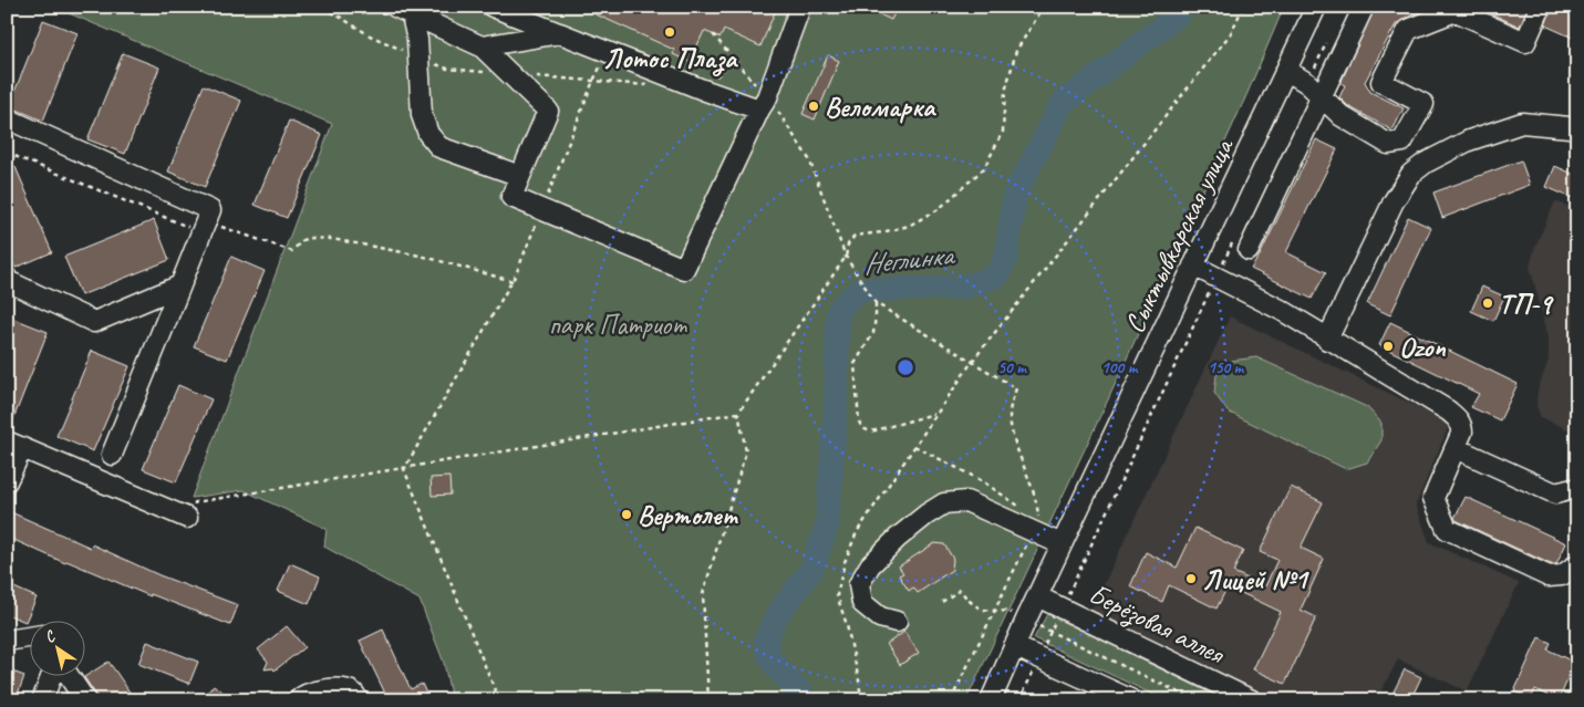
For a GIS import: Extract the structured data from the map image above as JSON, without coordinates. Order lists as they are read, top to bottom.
{
  "streets": {
    "street": ["Сыктывкарская улица", "Берёзовая аллея"]
  },
  "crossings": [
    ["Сыктывкарская улица", "Берёзовая аллея"]
  ],
  "water": ["Неглинка"],
  "parks": ["парк Патриот"],
  "places": [
    "Лотос Плаза",
    "Веломарка",
    "ТП-9",
    "Ozon",
    "Вертолет",
    "Лицей №1"
  ],
  "north": "top left",
  "rings": ["50 m", "100 m", "150 m"]
}
